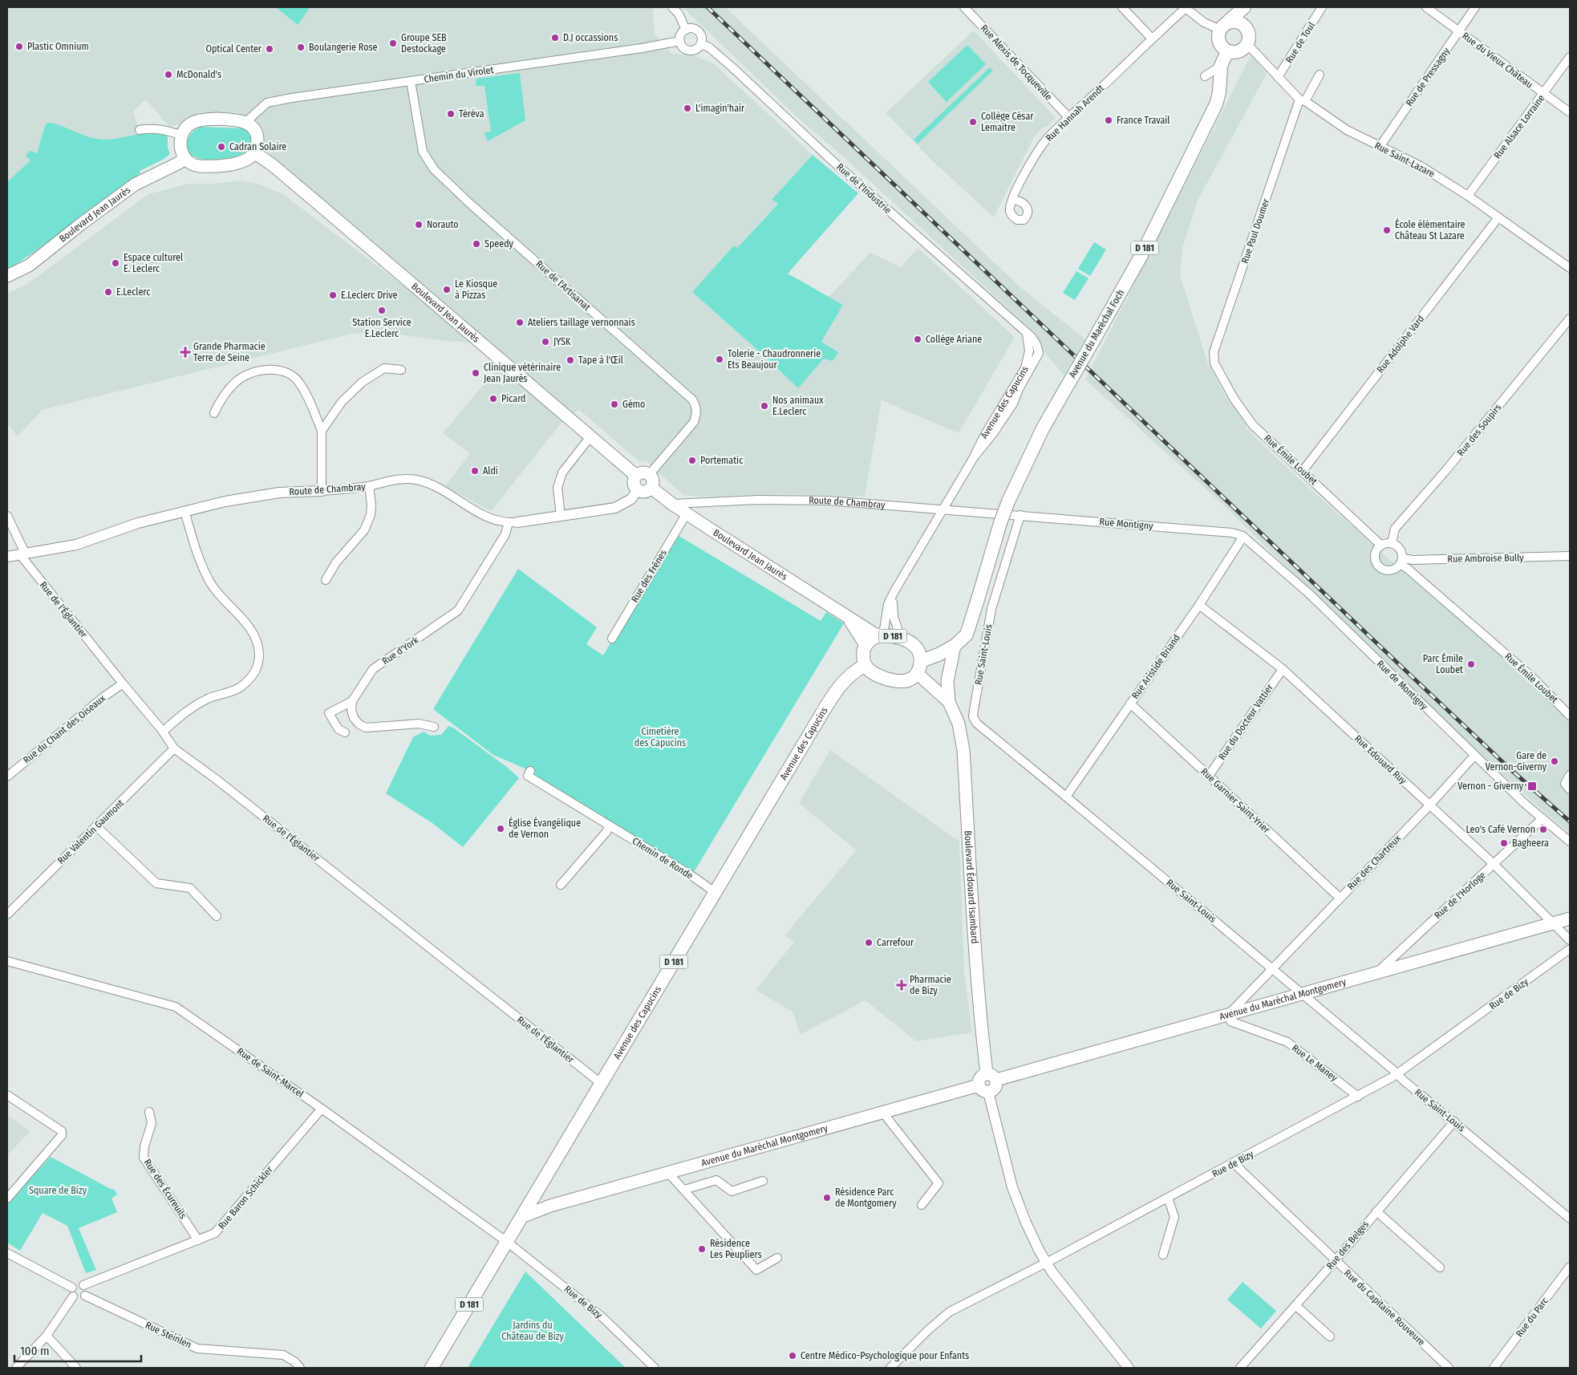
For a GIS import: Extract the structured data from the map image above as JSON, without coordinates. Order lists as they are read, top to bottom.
{
  "streets": {
    "main road": [
      "Boulevard Jean Jaurès",
      "D 181",
      "Avenue du Maréchal Foch",
      "Avenue des Capucins",
      "Boulevard Édouard Isambard",
      "Avenue du Maréchal Montgomery"
    ],
    "street": [
      "Rue de Toul",
      "Rue du Vieux Château",
      "Rue Alexis de Tocqueville",
      "Chemin du Virolet",
      "Rue de Pressagny",
      "Rue Hannah Arendt",
      "Rue Alsace Lorraine",
      "Rue Saint-Lazare",
      "Rue de l'Industrie",
      "Rue Paul Doumer",
      "Rue de l'Artisanat",
      "Rue Adolphe Vard",
      "Rue des Soupirs",
      "Rue Émile Loubet",
      "Route de Chambray",
      "Rue Montigny",
      "Rue Ambroise Bully",
      "Rue des Frênes",
      "Rue de l'Églantier",
      "Rue d'York",
      "Rue Saint-Louis",
      "Rue Aristide Briand",
      "Rue de Montigny",
      "Rue du Docteur Vattier",
      "Rue du Chant des Oiseaux",
      "Rue Edouard Ruy",
      "Rue Garnier Saint-Yrier",
      "Rue Valentin Gaumont",
      "Chemin de Ronde",
      "Rue des Chartreux",
      "Rue de l'Horloge",
      "Rue de Bizy",
      "Rue Le Maney",
      "Rue de Saint-Marcel",
      "Rue des Écureuils",
      "Rue Baron Schickler",
      "Rue des Belges",
      "Rue du Capitaine Rouveure",
      "Rue du Parc",
      "Rue Steinlen"
    ]
  },
  "crossings": [
    ["Rue de Toul", "Rue Saint-Lazare"],
    ["Rue du Vieux Château", "Rue de Pressagny"],
    ["Rue du Vieux Château", "Rue Alsace Lorraine"],
    ["Rue Alexis de Tocqueville", "Rue Hannah Arendt"],
    ["Chemin du Virolet", "Rue de l'Industrie"],
    ["Chemin du Virolet", "Boulevard Jean Jaurès"],
    ["Chemin du Virolet", "Rue de l'Artisanat"],
    ["Rue de Pressagny", "Rue Saint-Lazare"],
    ["Rue Alsace Lorraine", "Rue Saint-Lazare"],
    ["Rue Saint-Lazare", "Rue Paul Doumer"],
    ["Rue Saint-Lazare", "Avenue du Maréchal Foch"],
    ["Rue Saint-Lazare", "Rue Adolphe Vard"],
    ["Rue de l'Industrie", "Avenue des Capucins"],
    ["Boulevard Jean Jaurès", "D 181"],
    ["Boulevard Jean Jaurès", "Rue de l'Artisanat"],
    ["Boulevard Jean Jaurès", "Avenue du Maréchal Foch"],
    ["Boulevard Jean Jaurès", "Avenue des Capucins"],
    ["Boulevard Jean Jaurès", "Route de Chambray"],
    ["Boulevard Jean Jaurès", "Rue des Frênes"],
    ["Boulevard Jean Jaurès", "Boulevard Édouard Isambard"],
    ["Rue Paul Doumer", "Rue Émile Loubet"],
    ["D 181", "Avenue du Maréchal Foch"],
    ["D 181", "Avenue des Capucins"],
    ["D 181", "Boulevard Édouard Isambard"],
    ["Rue de l'Artisanat", "Route de Chambray"],
    ["Avenue du Maréchal Foch", "Avenue des Capucins"],
    ["Avenue du Maréchal Foch", "Boulevard Édouard Isambard"],
    ["Rue Adolphe Vard", "Rue Émile Loubet"],
    ["Avenue des Capucins", "Route de Chambray"],
    ["Avenue des Capucins", "Rue de l'Églantier"],
    ["Avenue des Capucins", "Chemin de Ronde"],
    ["Avenue des Capucins", "Boulevard Édouard Isambard"],
    ["Avenue des Capucins", "Rue de Bizy"],
    ["Avenue des Capucins", "Avenue du Maréchal Montgomery"],
    ["Avenue des Capucins", "Rue de Saint-Marcel"],
    ["Rue des Soupirs", "Rue Émile Loubet"],
    ["Rue des Soupirs", "Rue Ambroise Bully"],
    ["Rue Émile Loubet", "Rue Ambroise Bully"],
    ["Route de Chambray", "Rue Montigny"],
    ["Route de Chambray", "Rue de l'Églantier"],
    ["Route de Chambray", "Rue d'York"],
    ["Route de Chambray", "Rue Saint-Louis"],
    ["Rue Montigny", "Rue Saint-Louis"],
    ["Rue Montigny", "Rue de Montigny"],
    ["Rue de l'Églantier", "Rue du Chant des Oiseaux"],
    ["Rue de l'Églantier", "Rue Valentin Gaumont"],
    ["Rue Saint-Louis", "Rue Aristide Briand"],
    ["Rue Saint-Louis", "Rue des Chartreux"],
    ["Rue Saint-Louis", "Rue de Bizy"],
    ["Rue Saint-Louis", "Avenue du Maréchal Montgomery"],
    ["Rue Saint-Louis", "Rue des Belges"],
    ["Rue Aristide Briand", "Rue de Montigny"],
    ["Rue Aristide Briand", "Rue Edouard Ruy"],
    ["Rue Aristide Briand", "Rue Garnier Saint-Yrier"],
    ["Rue de Montigny", "Rue des Chartreux"],
    ["Rue de Montigny", "Rue de l'Horloge"],
    ["Rue du Docteur Vattier", "Rue Edouard Ruy"],
    ["Rue du Docteur Vattier", "Rue Garnier Saint-Yrier"],
    ["Rue Edouard Ruy", "Rue des Chartreux"],
    ["Rue Edouard Ruy", "Rue de l'Horloge"],
    ["Rue Edouard Ruy", "Avenue du Maréchal Montgomery"],
    ["Rue Garnier Saint-Yrier", "Rue des Chartreux"],
    ["Rue des Chartreux", "Avenue du Maréchal Montgomery"],
    ["Rue des Chartreux", "Rue Le Maney"],
    ["Boulevard Édouard Isambard", "Avenue du Maréchal Montgomery"],
    ["Rue de l'Horloge", "Avenue du Maréchal Montgomery"],
    ["Rue de Bizy", "Rue Le Maney"],
    ["Rue de Bizy", "Rue de Saint-Marcel"],
    ["Rue de Bizy", "Rue du Capitaine Rouveure"],
    ["Avenue du Maréchal Montgomery", "Rue Le Maney"],
    ["Rue de Saint-Marcel", "Rue Baron Schickler"],
    ["Rue des Écureuils", "Rue Baron Schickler"],
    ["Rue Baron Schickler", "Rue Steinlen"],
    ["Rue des Belges", "Rue du Capitaine Rouveure"]
  ],
  "parks": ["Cimetière des Capucins", "Square de Bizy", "Jardins du Château de Bizy"],
  "places": {
    "other": [
      "D.J occassions",
      "Groupe SEB Destockage",
      "Plastic Omnium",
      "Boulangerie Rose",
      "Optical Center",
      "McDonald's",
      "L'imagin'hair",
      "Téréva",
      "France Travail",
      "Collège César Lemaitre",
      "Cadran Solaire",
      "Norauto",
      "École élémentaire Château St Lazare",
      "Speedy",
      "Espace culturel E. Leclerc",
      "Le Kiosque à Pizzas",
      "E.Leclerc",
      "E.Leclerc Drive",
      "Station Service E.Leclerc",
      "Ateliers taillage vernonnais",
      "Collège Ariane",
      "JYSK",
      "Tolerie - Chaudronnerie Ets Beaujour",
      "Tape à l'Œil",
      "Clinique vétérinaire Jean Jaurès",
      "Picard",
      "Gémo",
      "Nos animaux E.Leclerc",
      "Portematic",
      "Aldi",
      "Parc Émile Loubet",
      "Gare de Vernon-Giverny",
      "Église Évangélique de Vernon",
      "Leo's Café Vernon",
      "Bagheera",
      "Carrefour",
      "Résidence Parc de Montgomery",
      "Résidence Les Peupliers",
      "Centre Médico-Psychologique pour Enfants"
    ],
    "health": ["Grande Pharmacie Terre de Seine", "Pharmacie de Bizy"],
    "transit": ["Vernon - Giverny"]
  },
  "scale_bar": "100 m"
}
